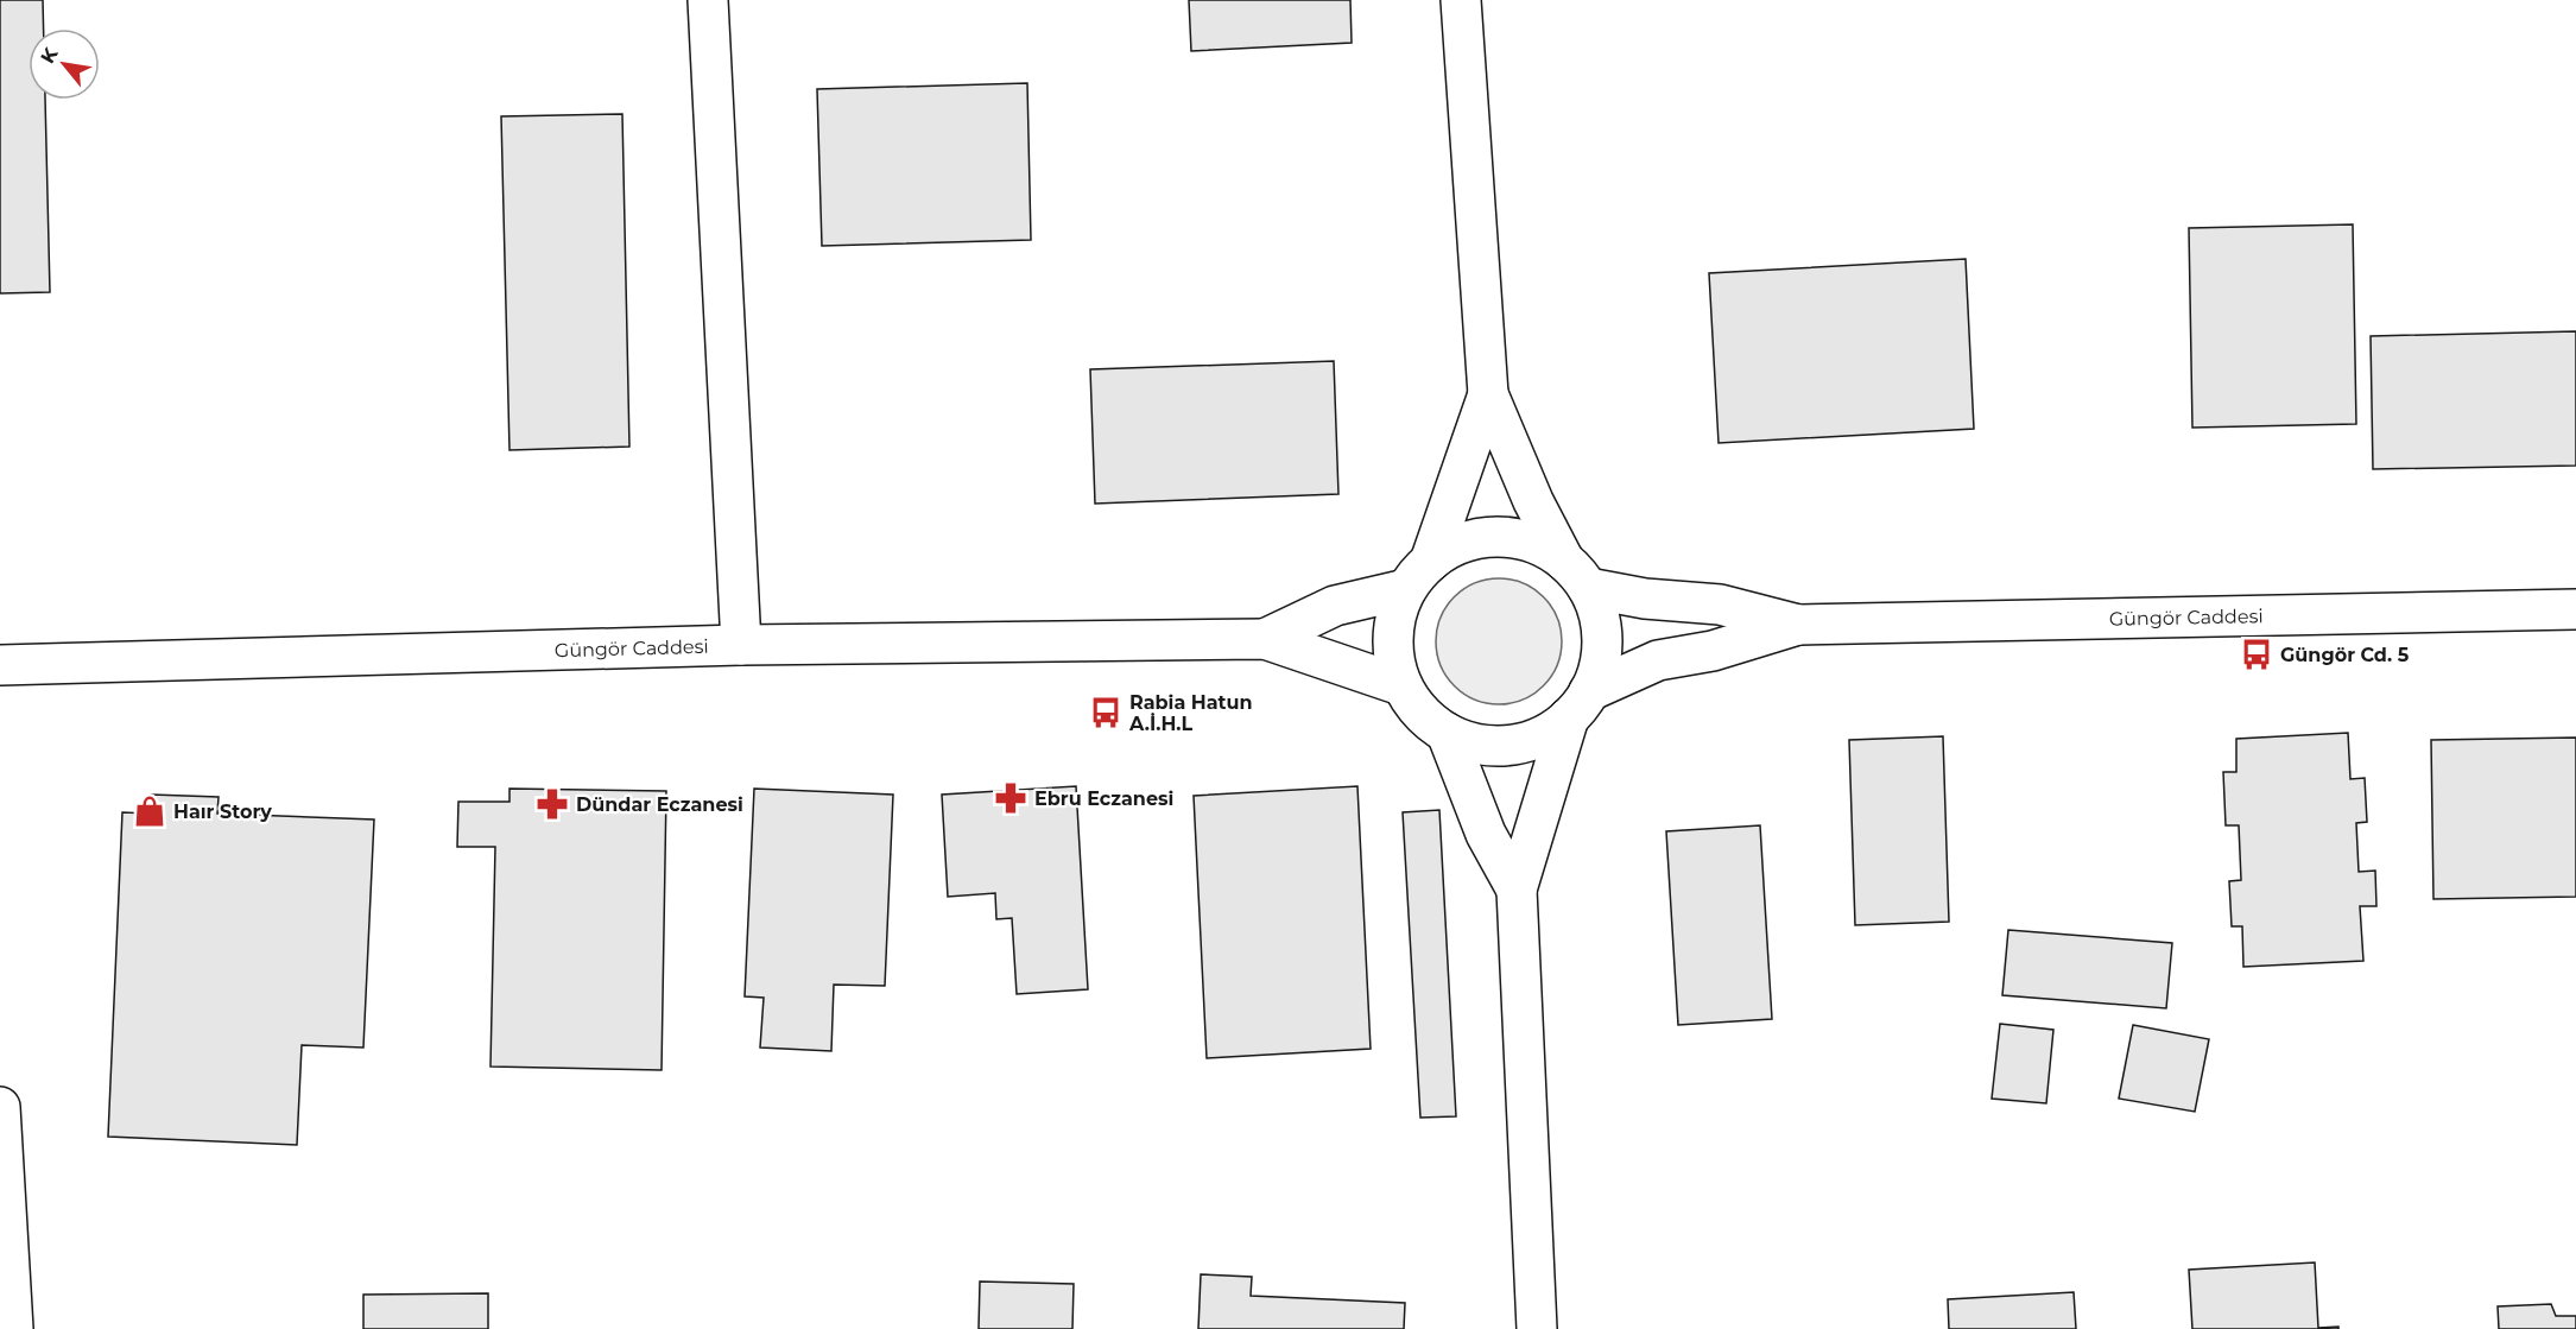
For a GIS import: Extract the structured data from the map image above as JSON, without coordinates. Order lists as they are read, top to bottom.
{
  "streets": {
    "main road": ["Güngör Caddesi"]
  },
  "places": {
    "bus stop": ["Güngör Cd. 5", "Rabia Hatun A.İ.H.L"],
    "pharmacy": ["Ebru Eczanesi", "Dündar Eczanesi"],
    "shop": ["Haır Story"]
  },
  "north": "top left"
}
